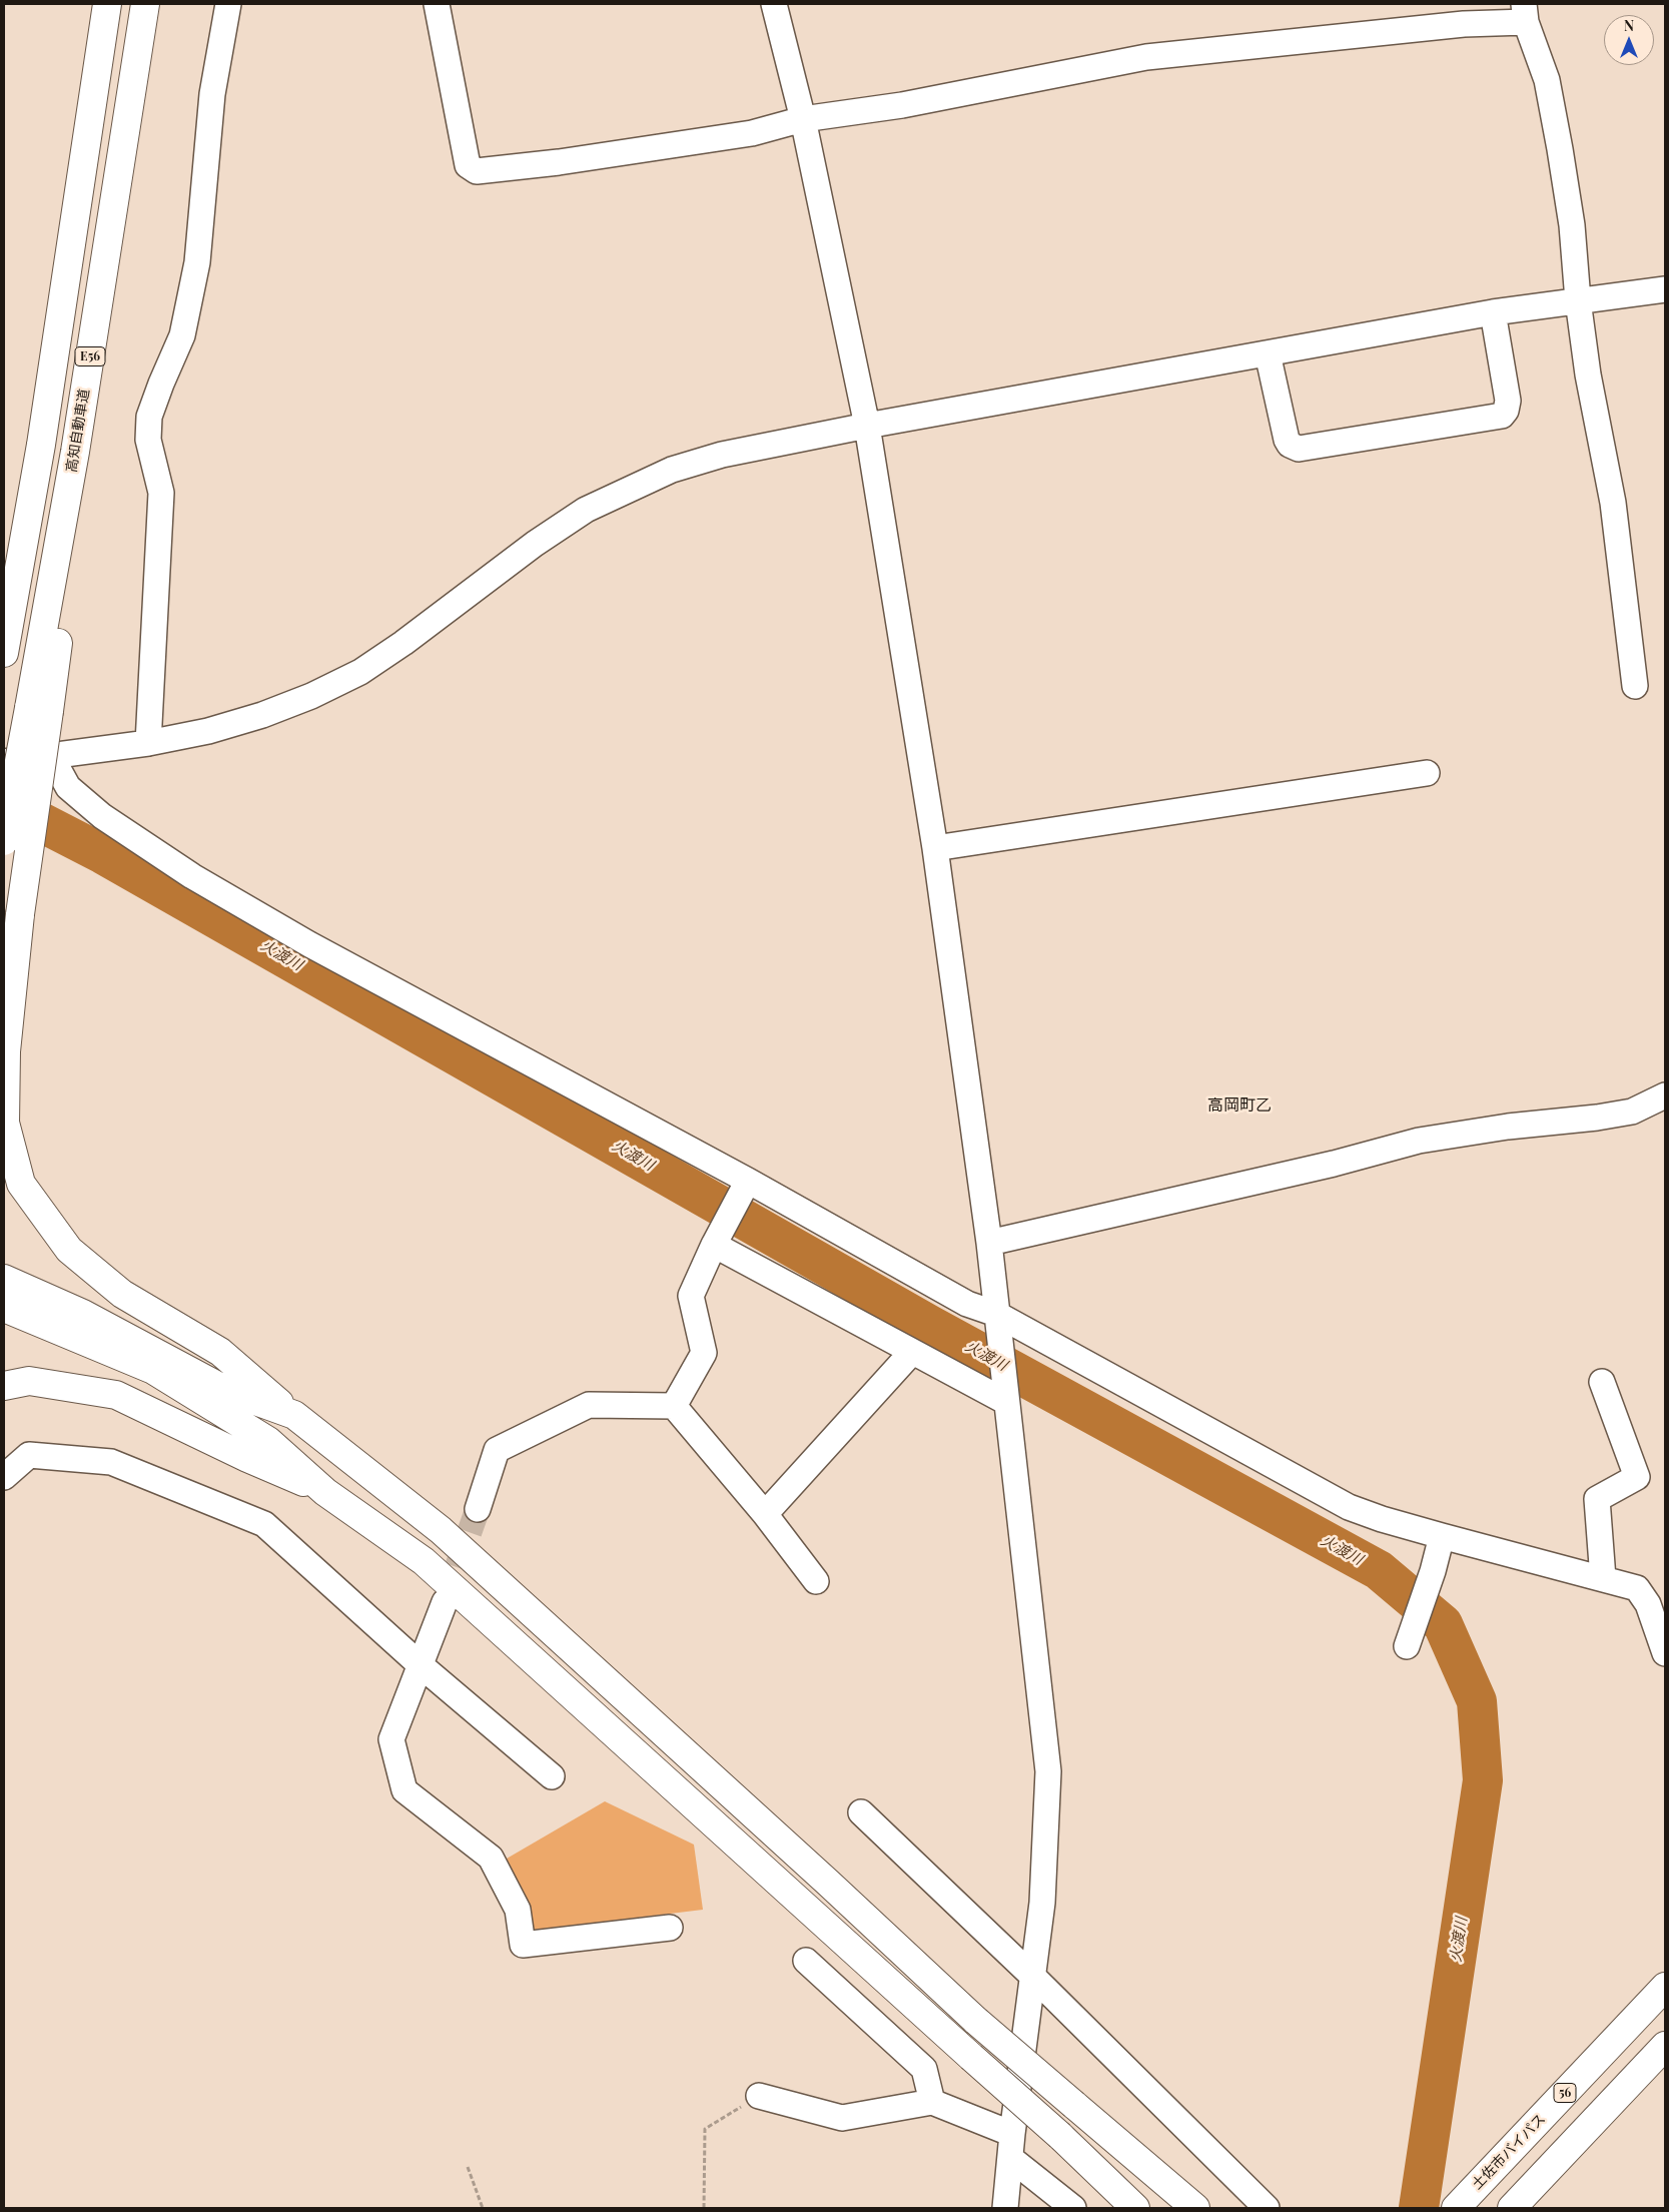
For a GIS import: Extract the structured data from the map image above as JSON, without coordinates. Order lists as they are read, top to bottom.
{
  "streets": {
    "highway": [
      "E56",
      "高知自動車道",
      "56",
      "土佐市バイパス"
    ]
  },
  "districts": ["高岡町乙"],
  "water": ["火渡川"],
  "north": "top"
}
